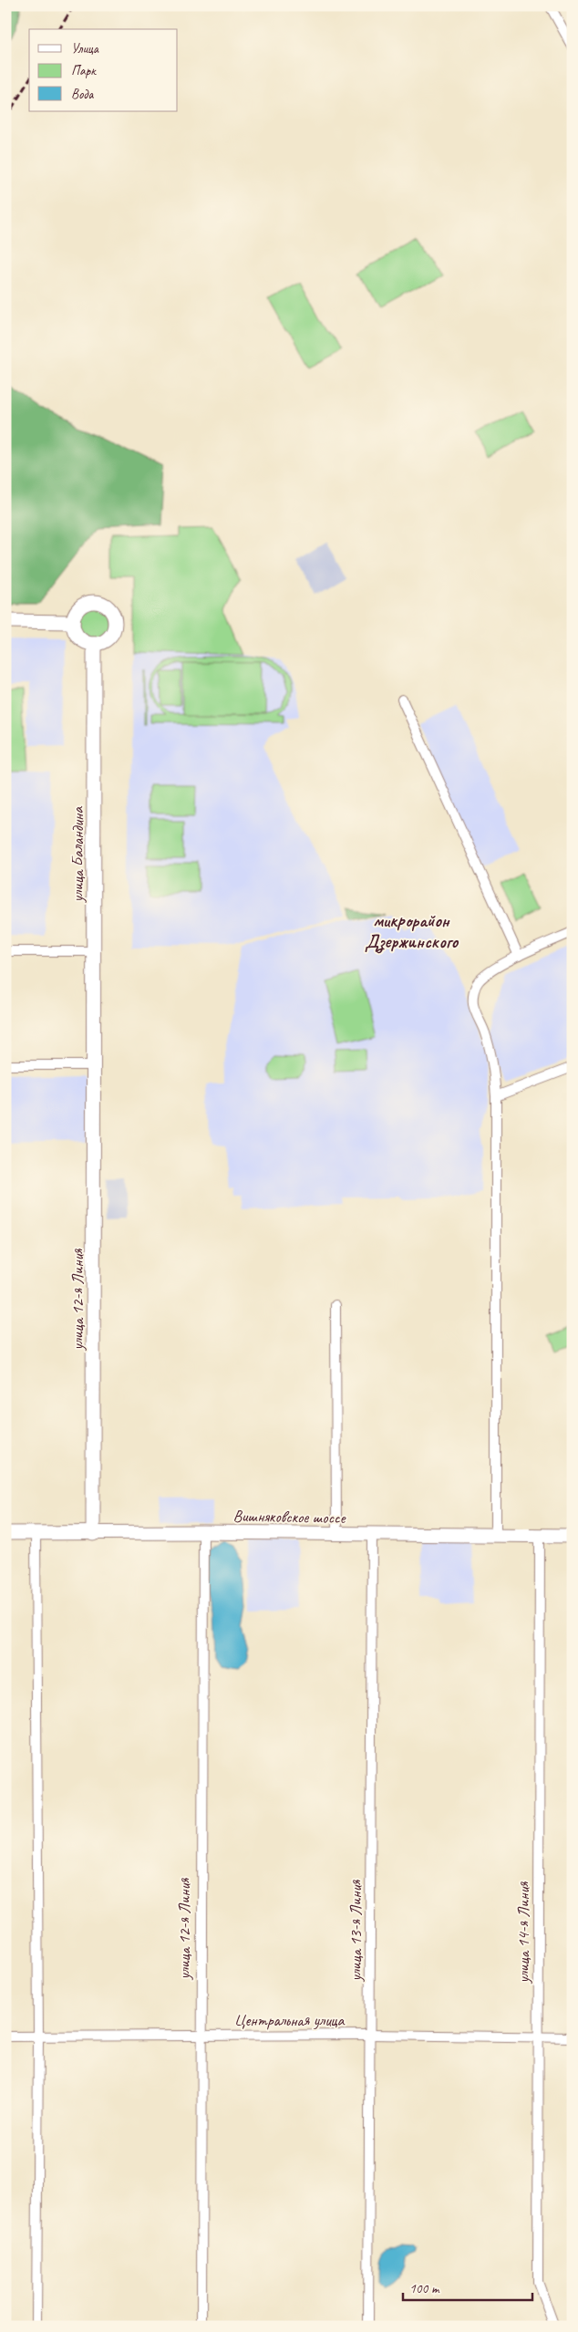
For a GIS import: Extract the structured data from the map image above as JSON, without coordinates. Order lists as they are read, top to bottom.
{
  "streets": {
    "street": [
      "улица Баландина",
      "улица 12-я Линия",
      "Вишняковское шоссе",
      "улица 13-я Линия",
      "улица 14-я Линия",
      "Центральная улица"
    ]
  },
  "crossings": [
    ["улица Баландина", "улица 12-я Линия"],
    ["улица 12-я Линия", "Вишняковское шоссе"],
    ["улица 12-я Линия", "Центральная улица"],
    ["Вишняковское шоссе", "улица 13-я Линия"],
    ["Вишняковское шоссе", "улица 14-я Линия"],
    ["улица 13-я Линия", "Центральная улица"],
    ["улица 14-я Линия", "Центральная улица"]
  ],
  "districts": ["микрорайон Дзержинского"],
  "legend": ["Улица", "Парк", "Вода"],
  "scale_bar": "100 m"
}
